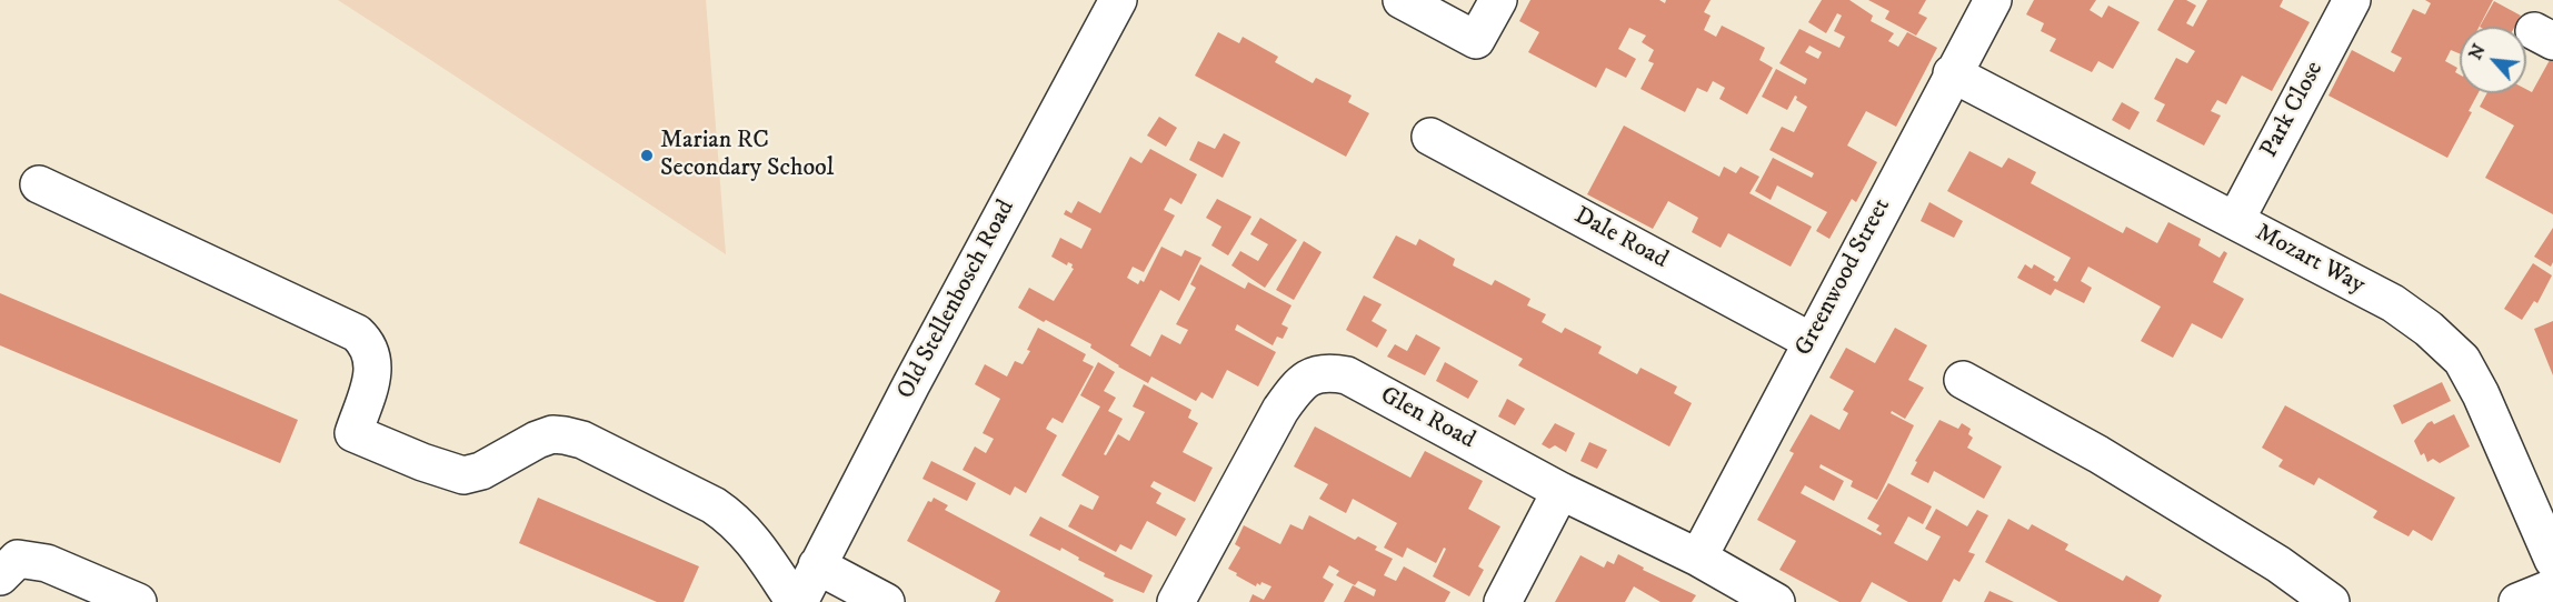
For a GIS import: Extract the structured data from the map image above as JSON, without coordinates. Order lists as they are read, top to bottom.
{
  "streets": {
    "street": [
      "Park Close",
      "Dale Road",
      "Mozart Way",
      "Greenwood Street",
      "Old Stellenbosch Road",
      "Glen Road"
    ]
  },
  "crossings": [
    ["Park Close", "Mozart Way"],
    ["Dale Road", "Greenwood Street"],
    ["Mozart Way", "Greenwood Street"],
    ["Greenwood Street", "Glen Road"]
  ],
  "places": ["Marian RC Secondary School"],
  "north": "top left"
}
